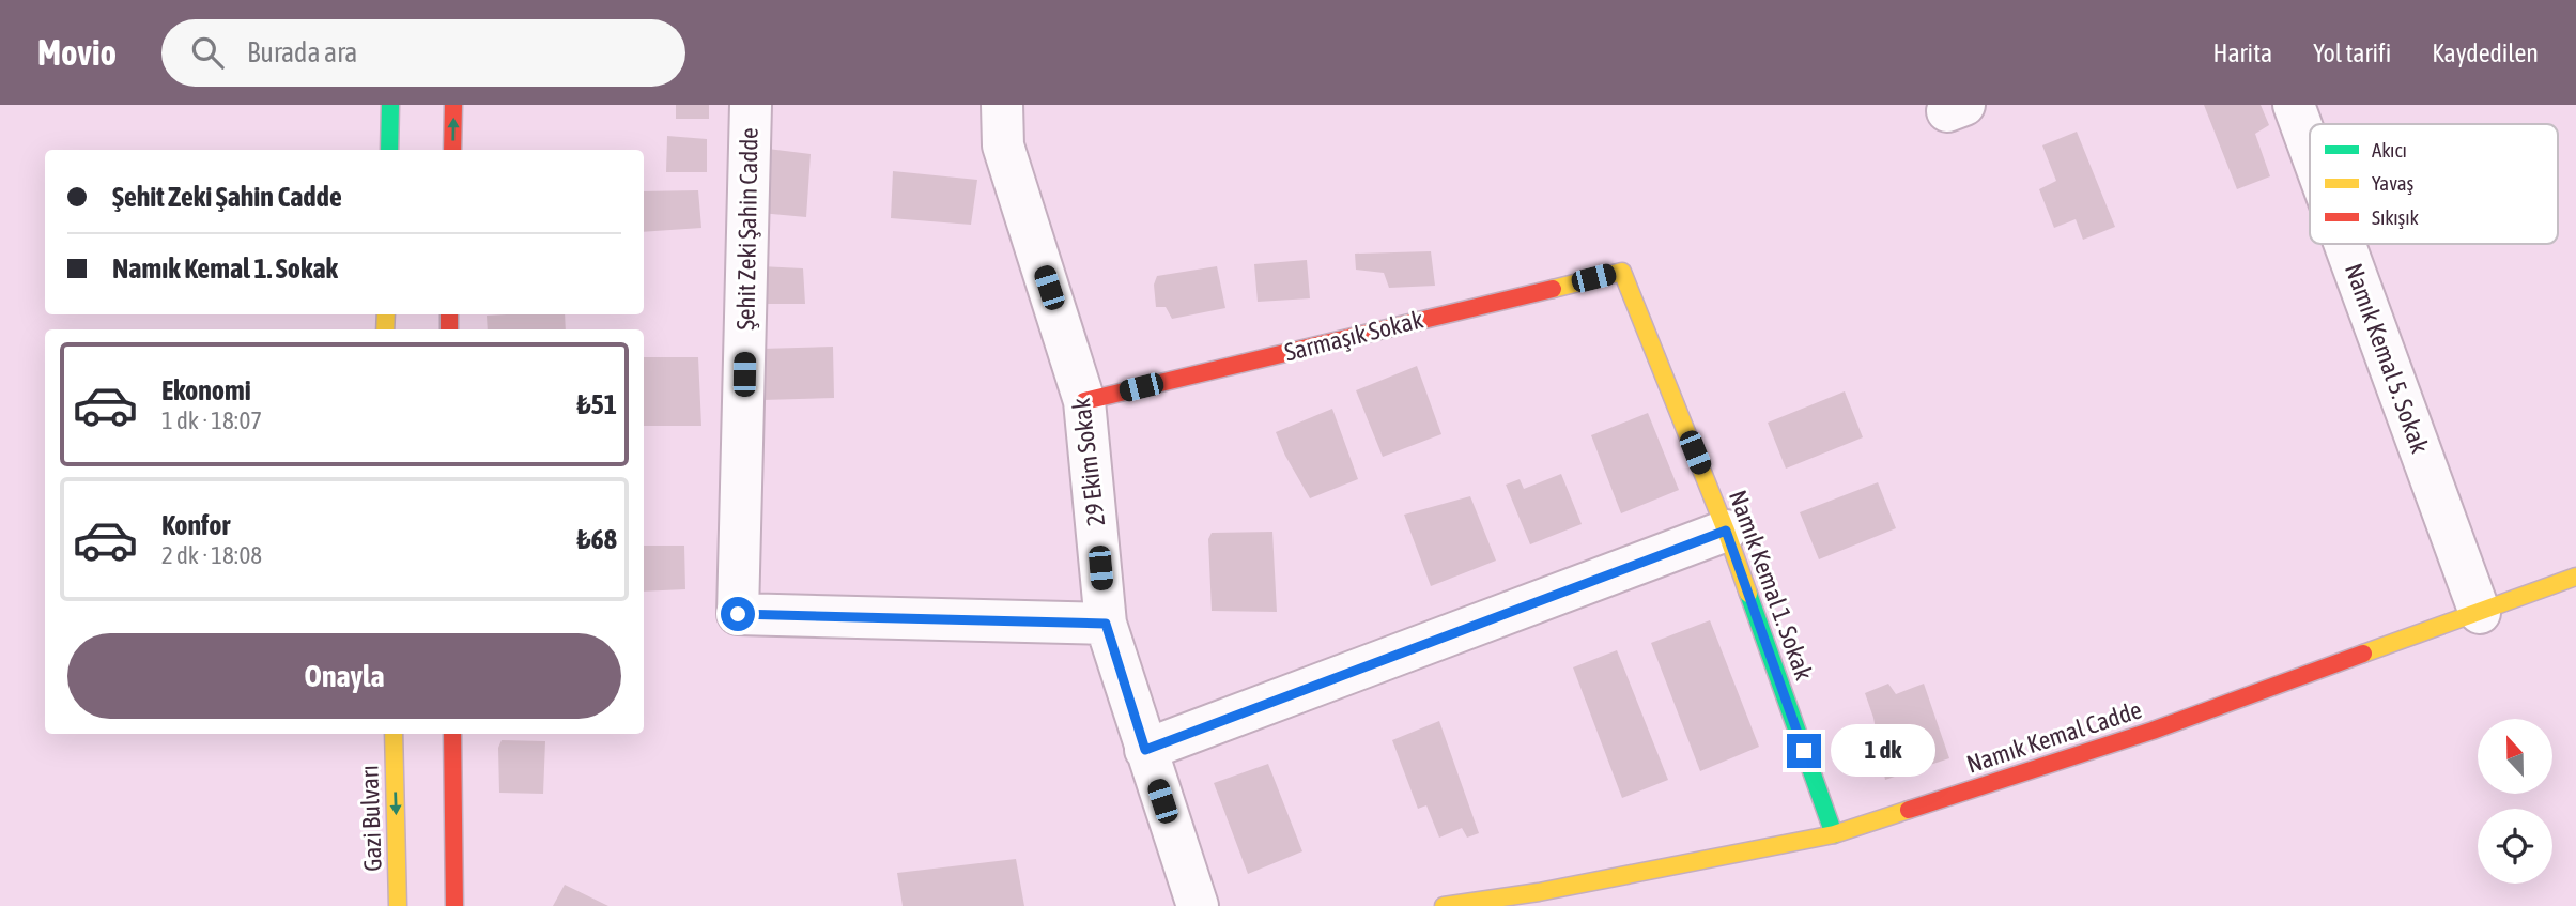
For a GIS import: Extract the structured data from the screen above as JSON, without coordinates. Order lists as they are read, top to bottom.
{
  "streets": {
    "street": [
      "Şehit Zeki Şahin Cadde",
      "Sarmaşık Sokak",
      "Namık Kemal 5. Sokak",
      "29 Ekim Sokak",
      "Namık Kemal 1. Sokak",
      "Namık Kemal Cadde",
      "Gazi Bulvarı"
    ]
  },
  "crossings": [
    ["Şehit Zeki Şahin Cadde", "29 Ekim Sokak"],
    ["Sarmaşık Sokak", "29 Ekim Sokak"],
    ["Sarmaşık Sokak", "Namık Kemal 1. Sokak"],
    ["Namık Kemal 5. Sokak", "Namık Kemal Cadde"],
    ["Namık Kemal 1. Sokak", "Namık Kemal Cadde"]
  ],
  "legend": ["Akıcı", "Yavaş", "Sıkışık"],
  "north": "top",
  "page": {
    "header": "Movio",
    "search": "Burada ara",
    "nav": ["Harita", "Yol tarifi", "Kaydedilen"],
    "banner": ["Şehit Zeki Şahin Cadde", "Namık Kemal 1. Sokak"],
    "list": [
      {
        "name": "Ekonomi",
        "note": "1 dk · 18:07",
        "value": "₺51"
      },
      {
        "name": "Konfor",
        "note": "2 dk · 18:08",
        "value": "₺68"
      }
    ],
    "buttons": "Onayla",
    "bubble": "1 dk"
  }
}
